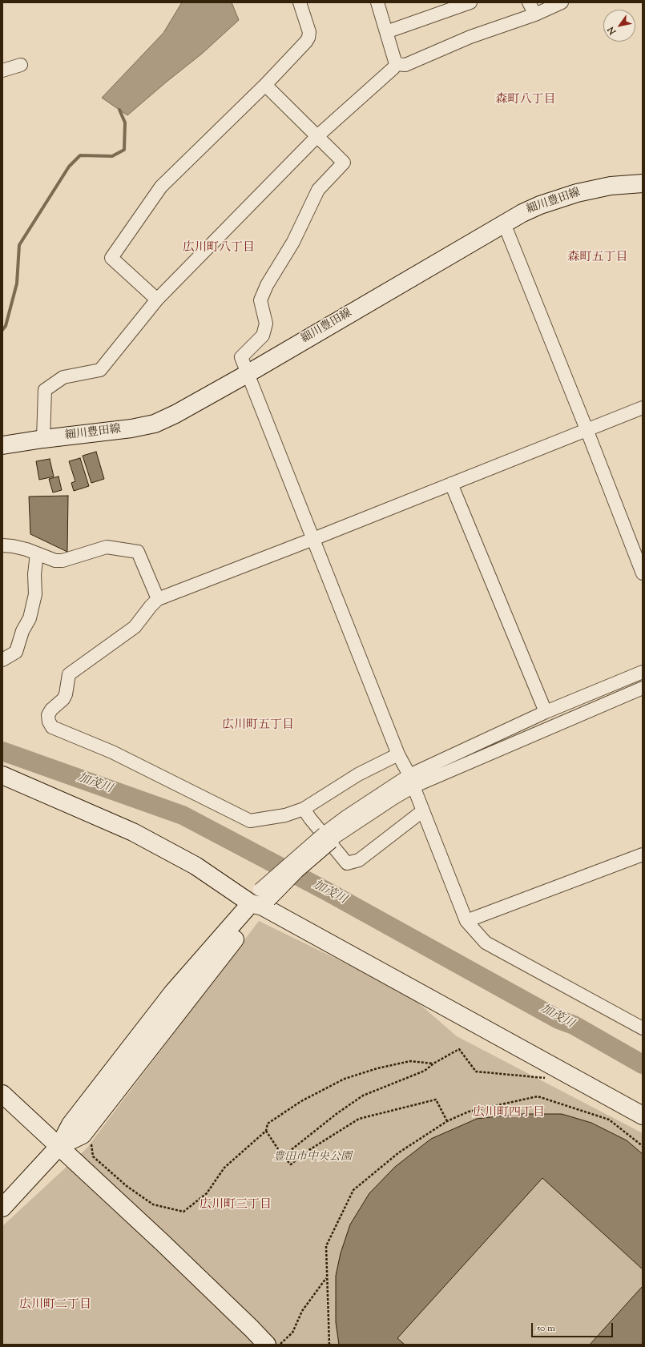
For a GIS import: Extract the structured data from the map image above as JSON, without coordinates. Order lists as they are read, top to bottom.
{
  "streets": {
    "street": ["細川豊田線"]
  },
  "districts": [
    "森町八丁目",
    "広川町八丁目",
    "森町五丁目",
    "広川町五丁目",
    "広川町四丁目",
    "広川町三丁目",
    "広川町二丁目"
  ],
  "water": ["加茂川"],
  "parks": ["豊田市中央公園"],
  "scale_bar": "50 m",
  "north": "bottom left"
}
